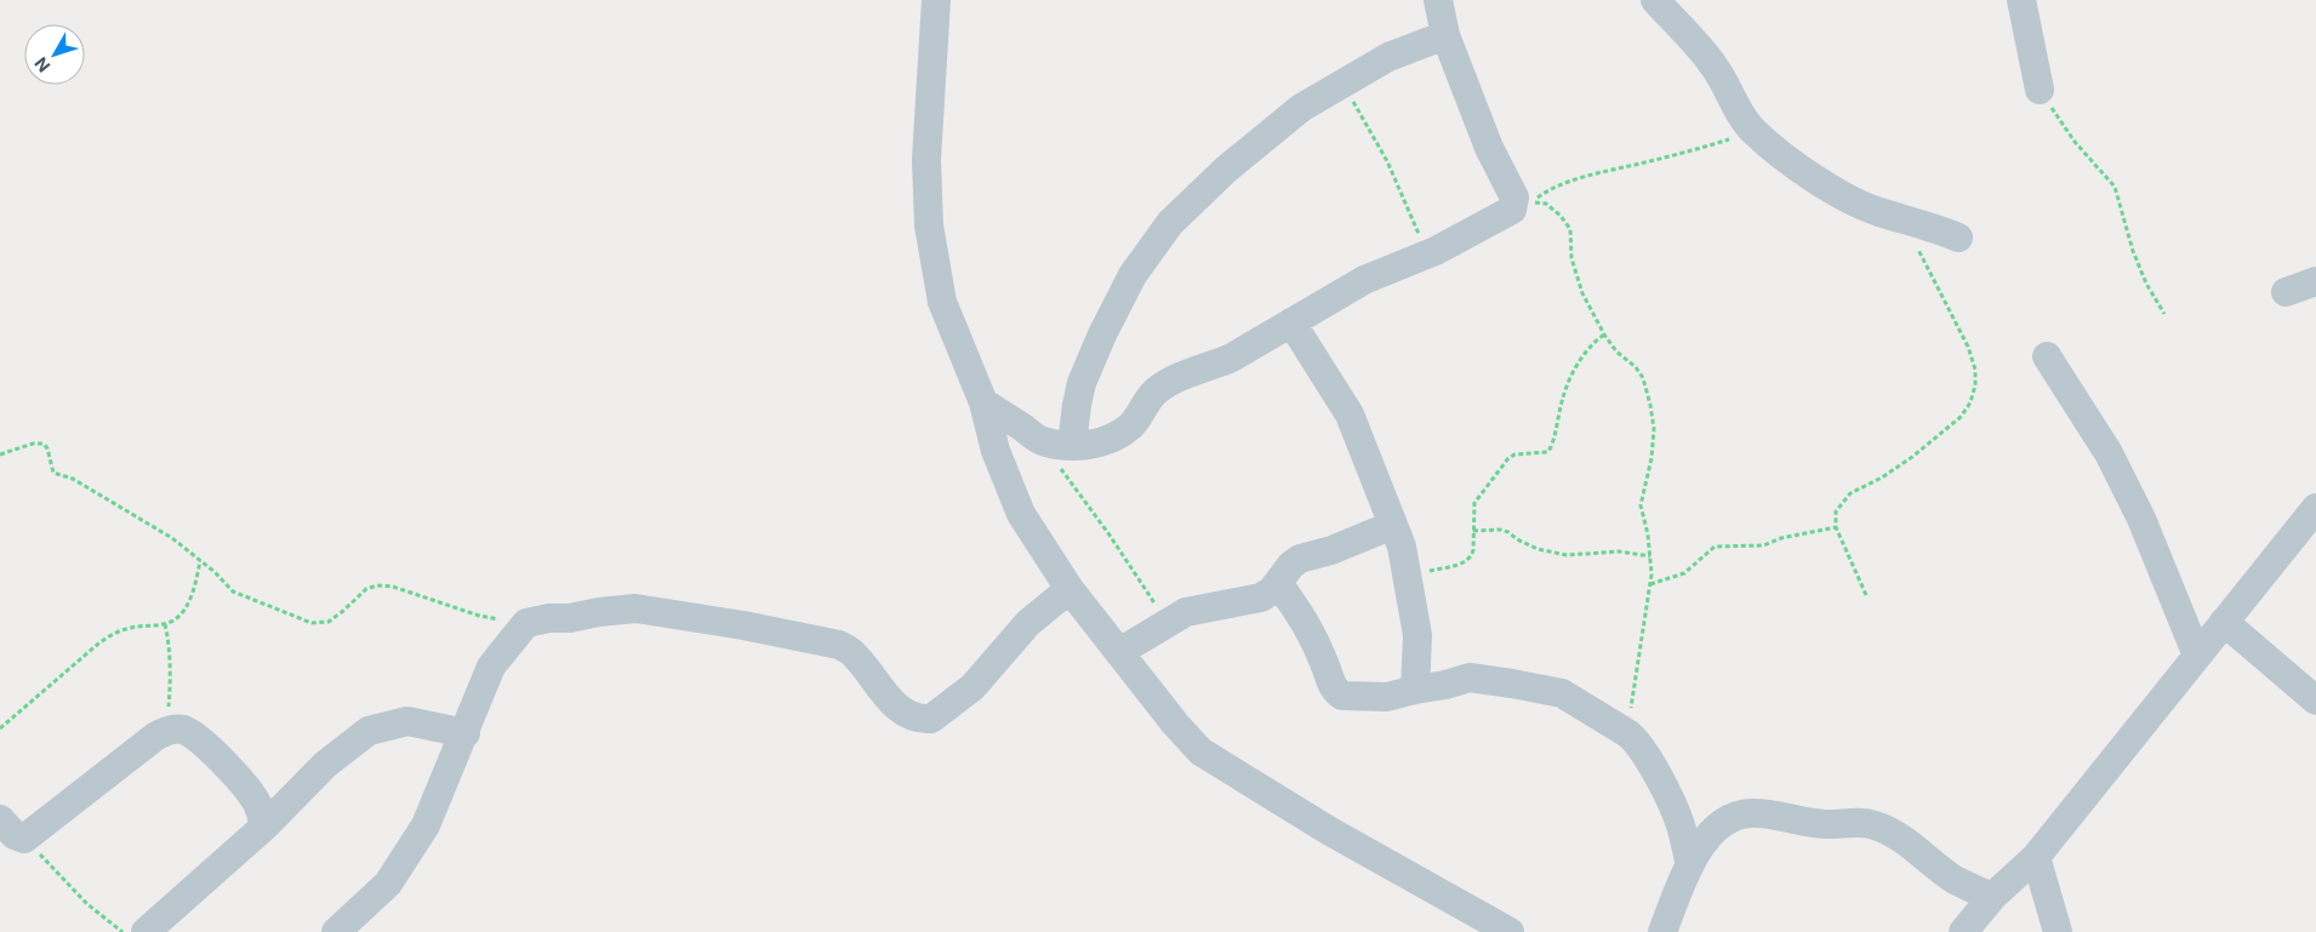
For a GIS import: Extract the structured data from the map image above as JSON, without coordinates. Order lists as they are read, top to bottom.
{
  "north": "bottom left"
}
